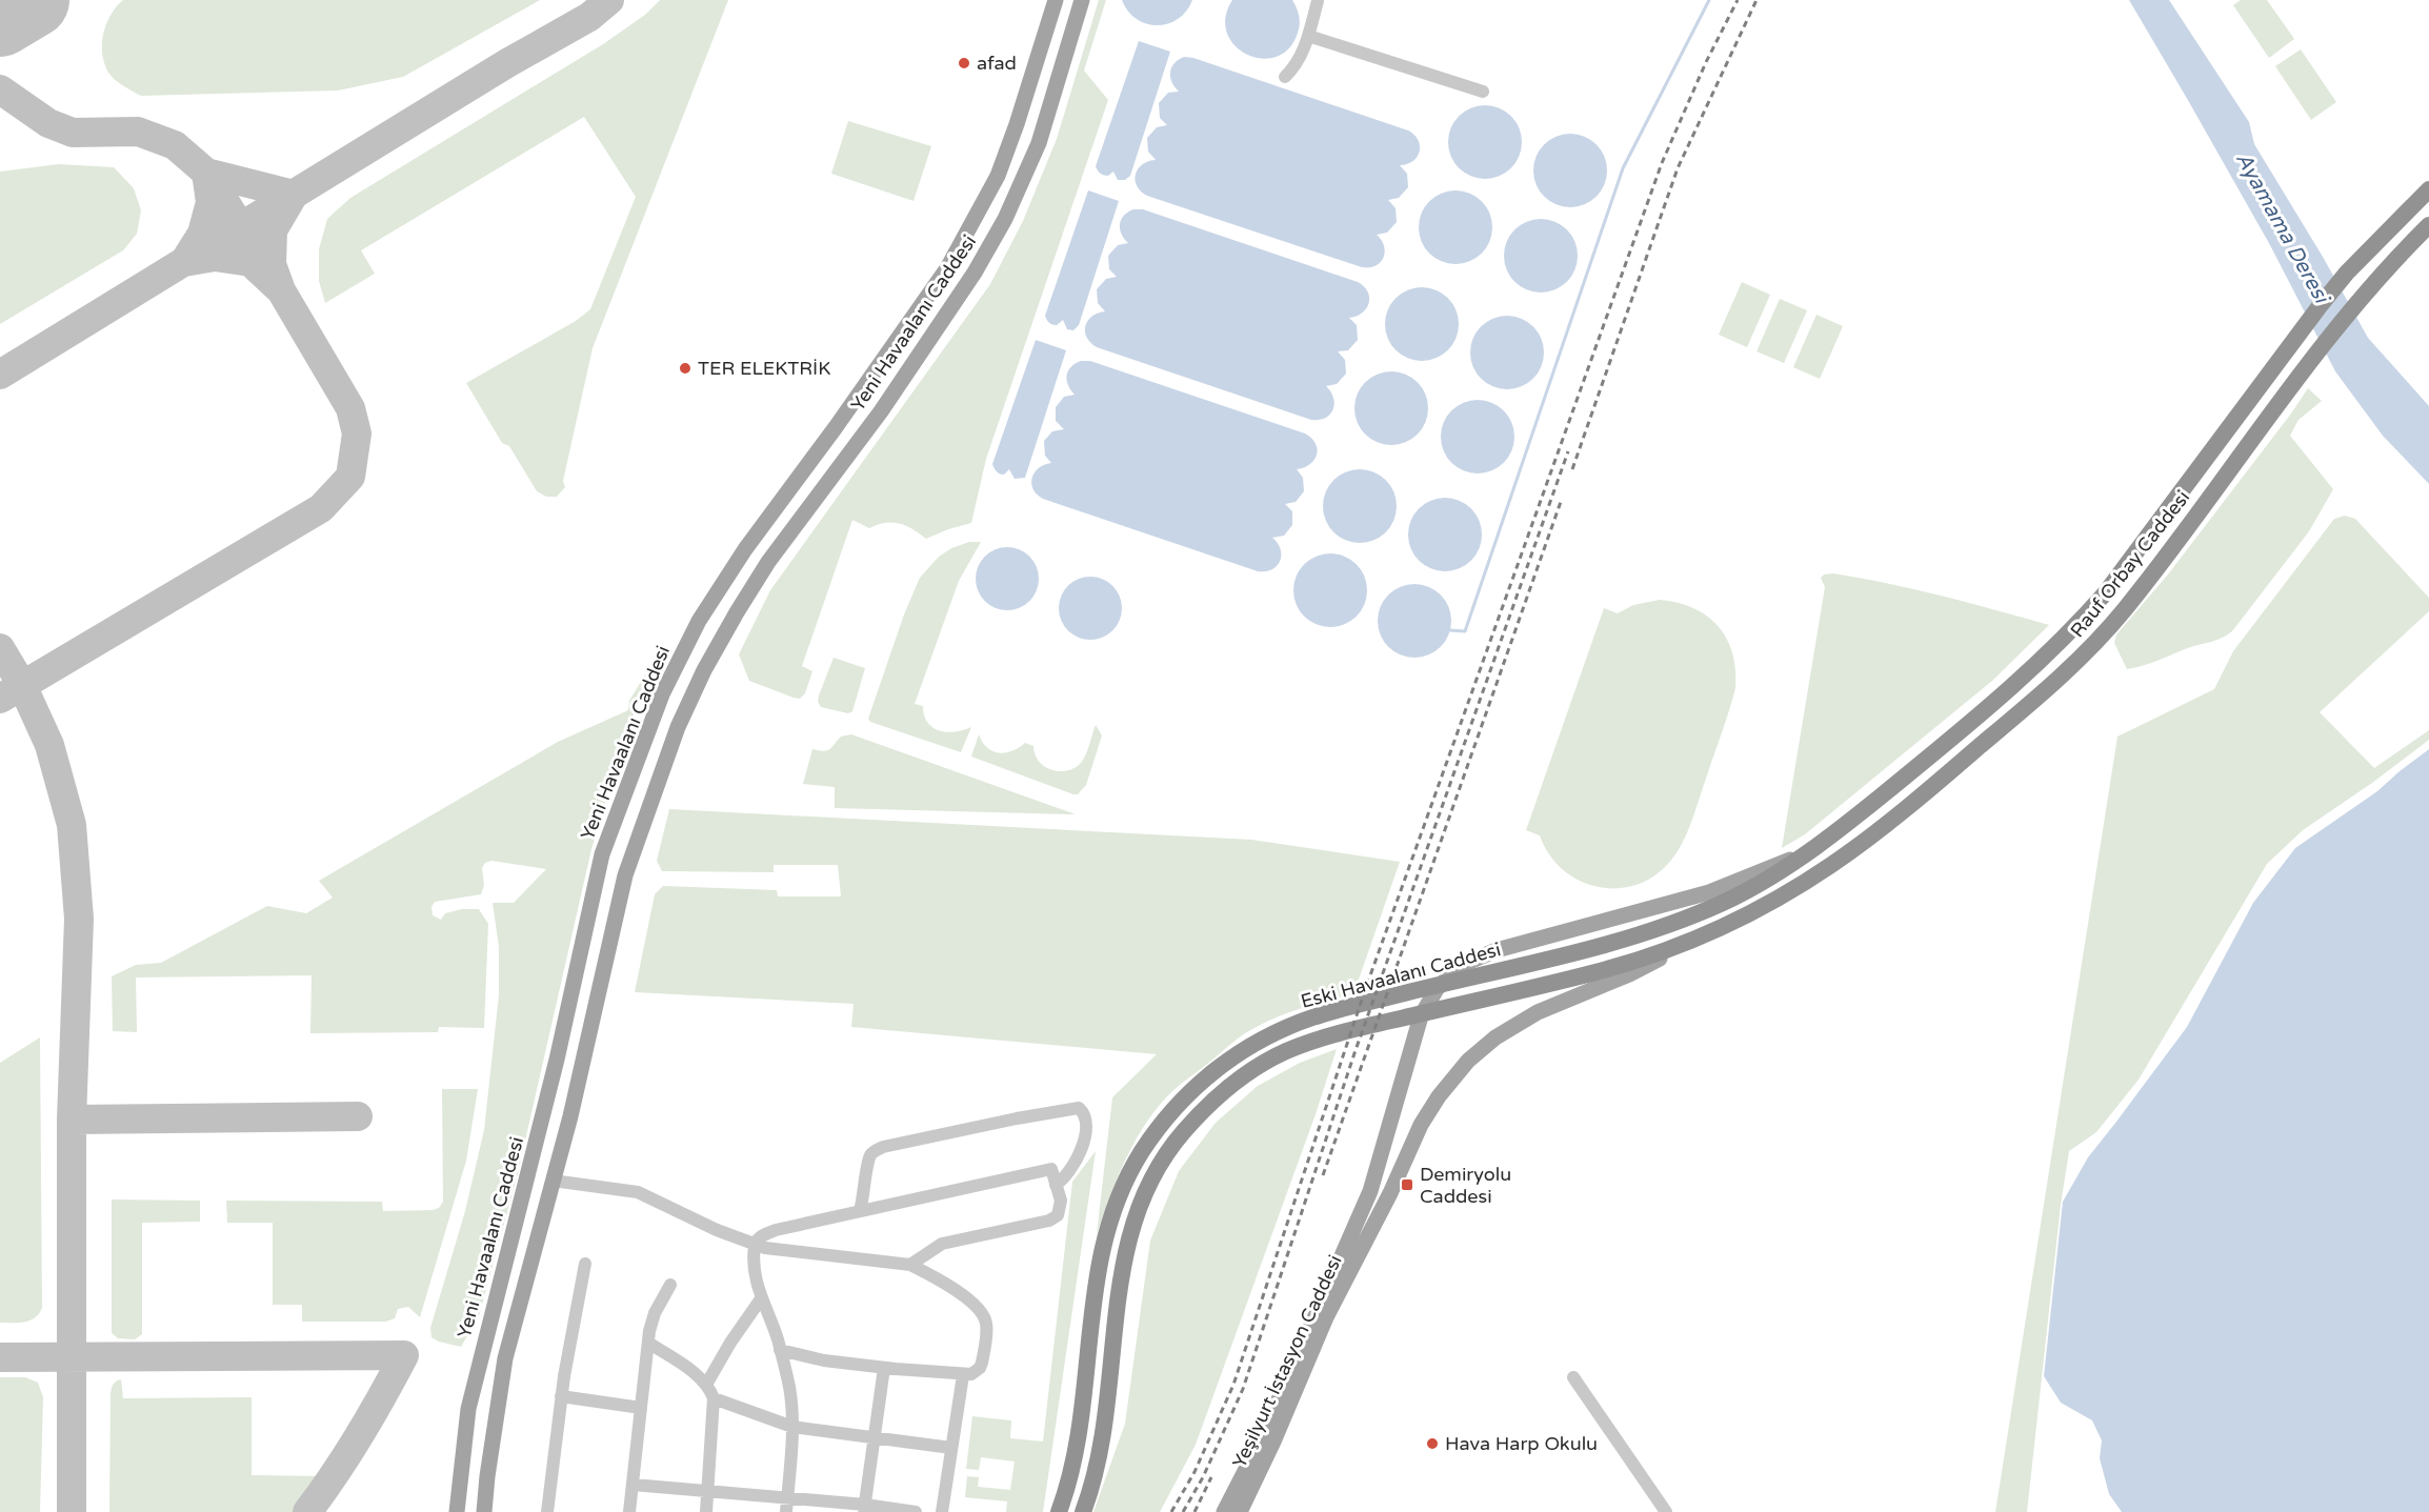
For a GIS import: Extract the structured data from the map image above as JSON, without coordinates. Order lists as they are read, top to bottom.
{
  "streets": {
    "highway": ["Rauf Orbay Caddesi", "Eski Havaalanı Caddesi"],
    "main road": ["Yeni Havaalanı Caddesi", "Yeşilyurt İstasyon Caddesi"]
  },
  "crossings": [
    ["Rauf Orbay Caddesi", "Eski Havaalanı Caddesi"],
    ["Rauf Orbay Caddesi", "Yeşilyurt İstasyon Caddesi"],
    ["Eski Havaalanı Caddesi", "Yeşilyurt İstasyon Caddesi"]
  ],
  "water": ["Ayamama Deresi"],
  "places": {
    "other": ["afad", "TER ELEKTRİK", "Hava Harp Okulu"],
    "transit": ["Demiryolu Caddesi"]
  }
}
